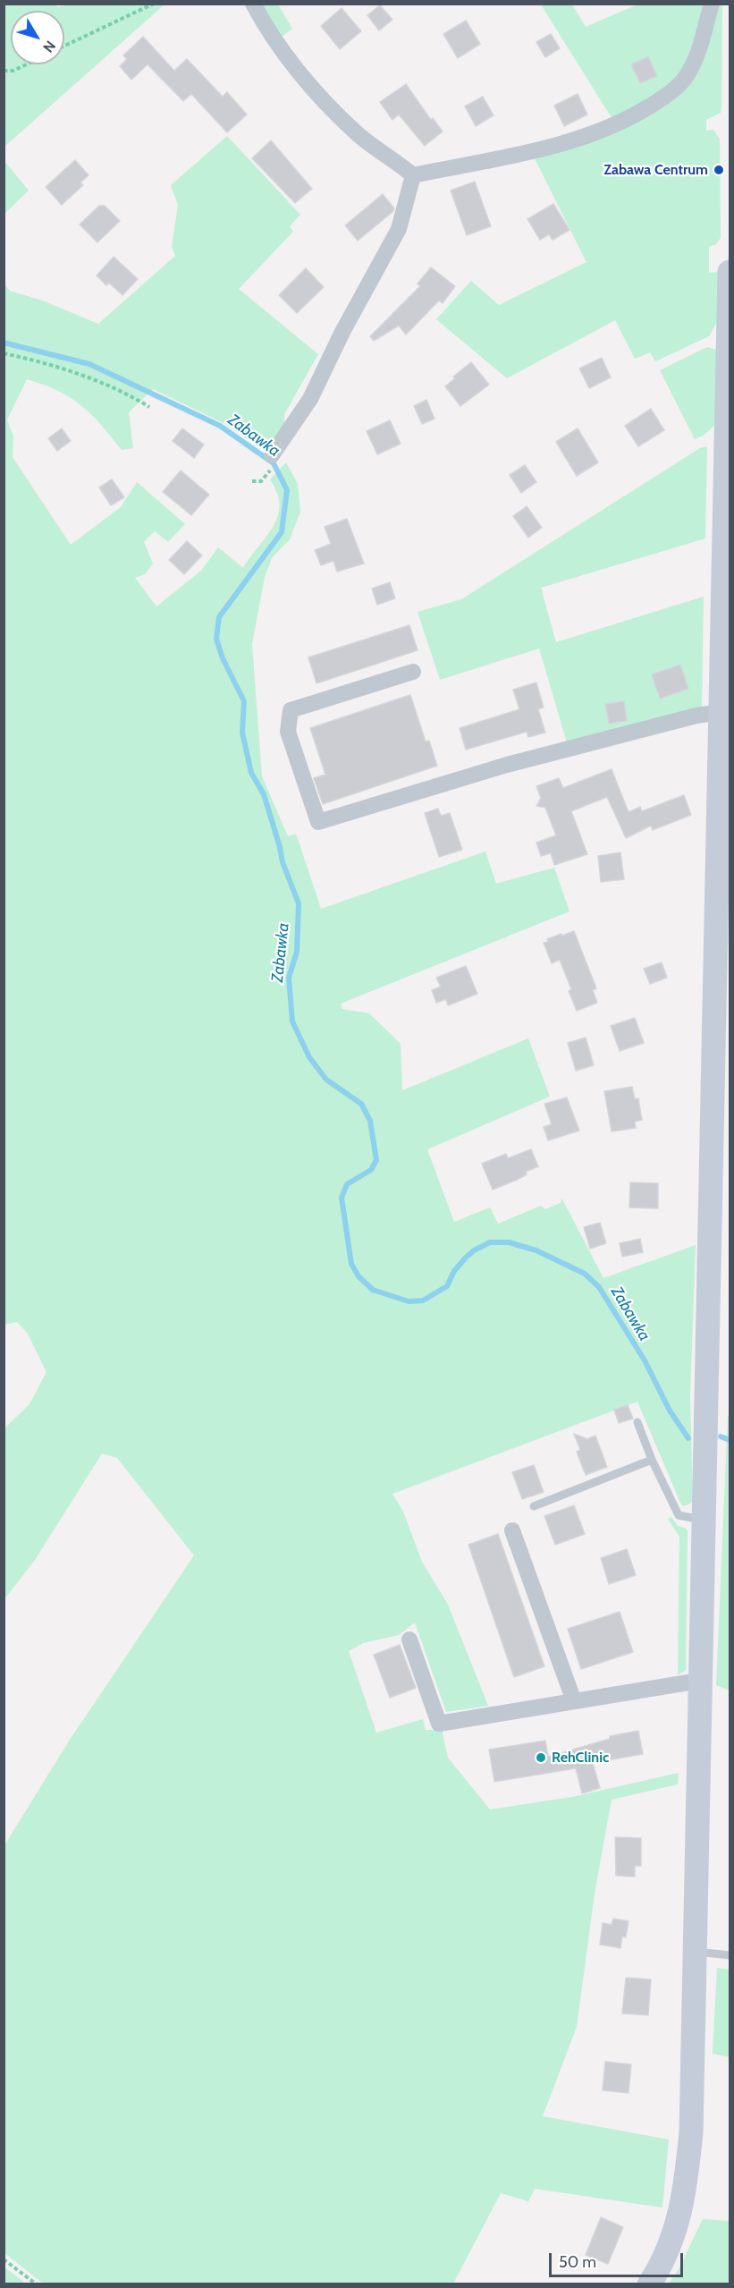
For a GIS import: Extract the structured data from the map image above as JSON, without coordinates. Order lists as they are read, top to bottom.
{
  "water": ["Zabawka"],
  "places": ["Zabawa Centrum", "RehClinic"],
  "scale_bar": "50 m",
  "north": "bottom right"
}
